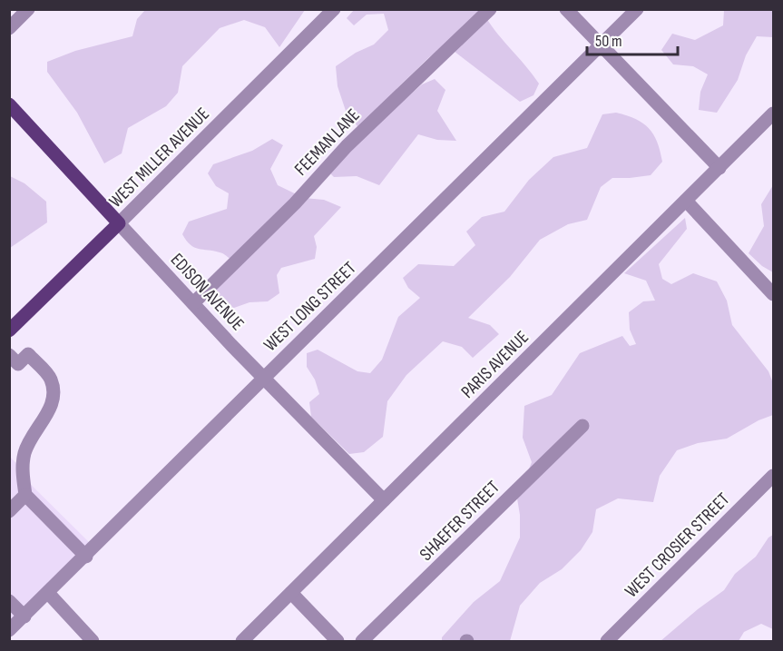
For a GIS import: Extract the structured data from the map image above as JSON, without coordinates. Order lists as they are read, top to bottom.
{
  "streets": {
    "main road": ["WEST MILLER AVENUE", "EDISON AVENUE"],
    "street": [
      "FEEMAN LANE",
      "WEST LONG STREET",
      "PARIS AVENUE",
      "SHAEFER STREET",
      "WEST CROSIER STREET"
    ]
  },
  "crossings": [
    ["FEEMAN LANE", "EDISON AVENUE"],
    ["WEST MILLER AVENUE", "EDISON AVENUE"],
    ["EDISON AVENUE", "WEST LONG STREET"],
    ["EDISON AVENUE", "PARIS AVENUE"]
  ],
  "scale_bar": "50 m"
}
